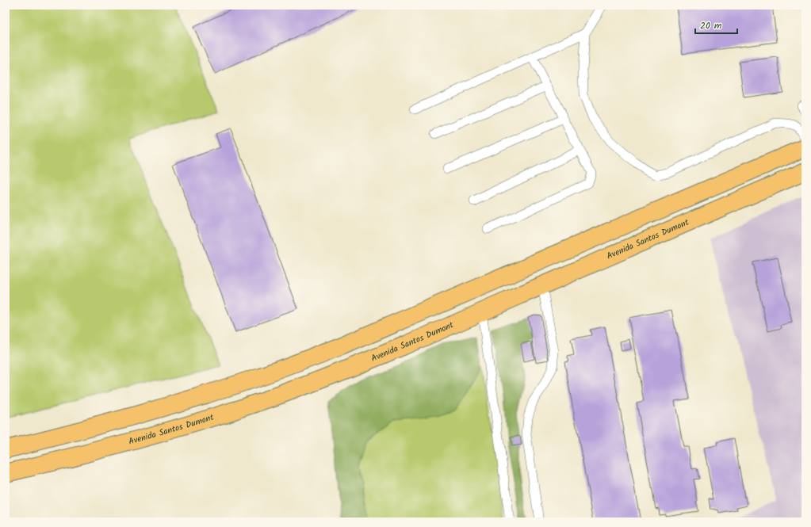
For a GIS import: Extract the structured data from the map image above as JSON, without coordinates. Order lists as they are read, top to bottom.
{
  "streets": {
    "main road": ["Avenida Santos Dumont"]
  },
  "scale_bar": "20 m"
}
